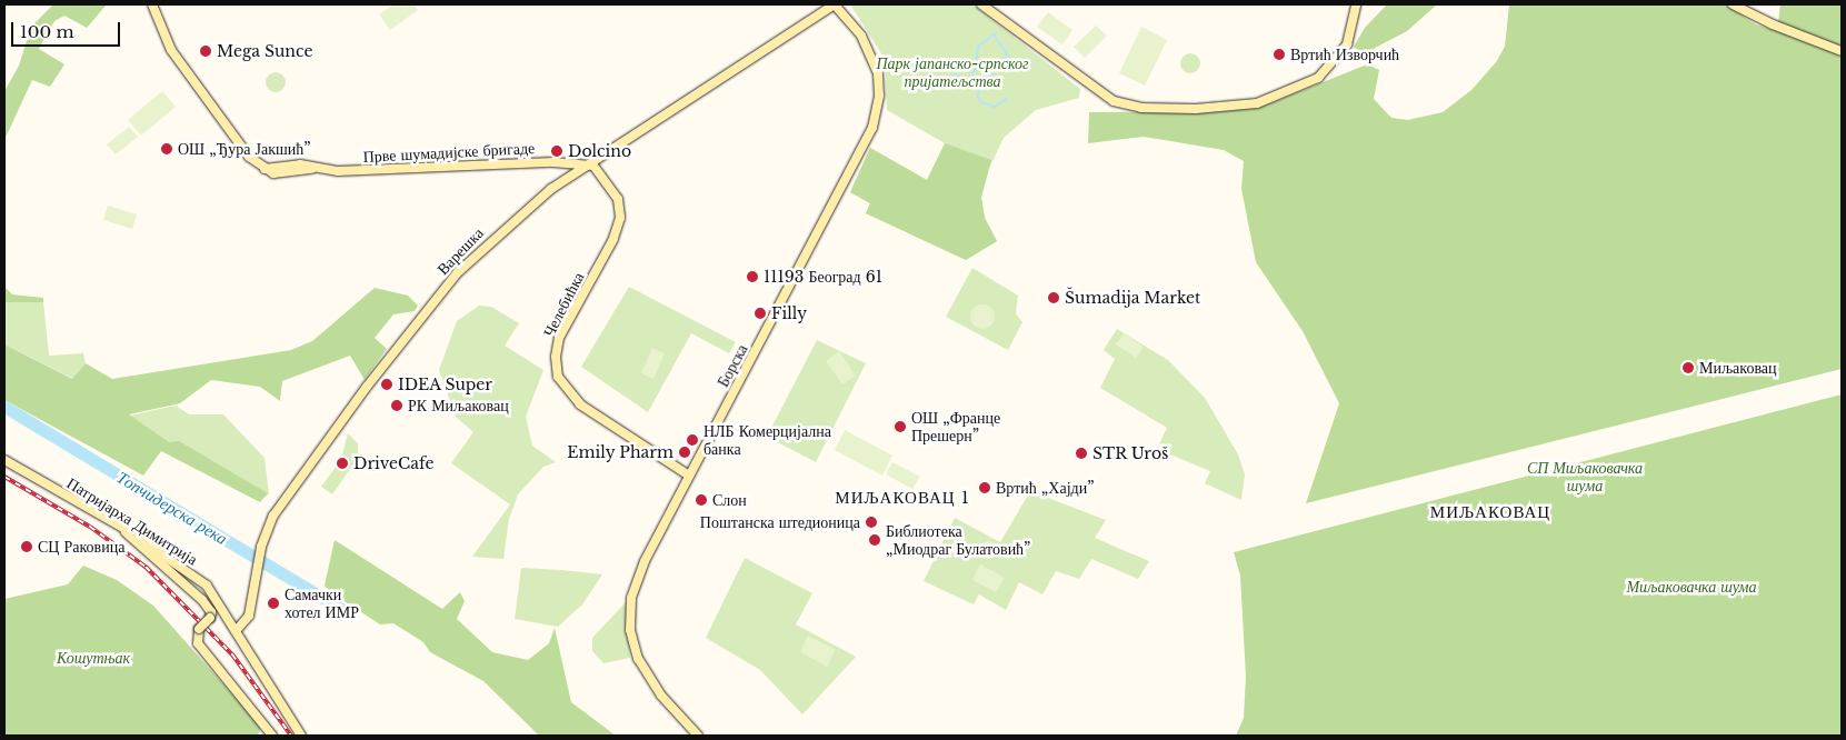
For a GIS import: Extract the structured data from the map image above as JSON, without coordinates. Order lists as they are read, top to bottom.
{
  "streets": {
    "street": [
      "Прве шумадијске бригаде",
      "Варешка",
      "Челебићка",
      "Борска",
      "Патријарха Димитрија"
    ]
  },
  "crossings": [
    ["Прве шумадијске бригаде", "Варешка"],
    ["Прве шумадијске бригаде", "Челебићка"],
    ["Варешка", "Челебићка"],
    ["Варешка", "Борска"],
    ["Варешка", "Патријарха Димитрија"],
    ["Челебићка", "Борска"]
  ],
  "districts": ["МИЉАКОВАЦ 1", "МИЉАКОВАЦ"],
  "water": ["Топчидерска река"],
  "parks": [
    "Парк јапанско-српског пријатељства",
    "СП Миљаковачка шума",
    "Миљаковачка шума",
    "Кошутњак"
  ],
  "places": [
    "Mega Sunce",
    "Вртић Изворчић",
    "ОШ „Ђура Јакшић”",
    "Dolcino",
    "11193 Београд 61",
    "Šumadija Market",
    "Filly",
    "Миљаковац",
    "IDEA Super",
    "РК Миљаковац",
    "ОШ „Франце Прешерн”",
    "НЛБ Комерцијална банка",
    "Emily Pharm",
    "STR Uroš",
    "DriveCafe",
    "Вртић „Хајди”",
    "Слон",
    "Поштанска штедионица",
    "Библиотека „Миодраг Булатовић”",
    "СЦ Раковица",
    "Самачки хотел ИМР"
  ],
  "scale_bar": "100 m"
}
